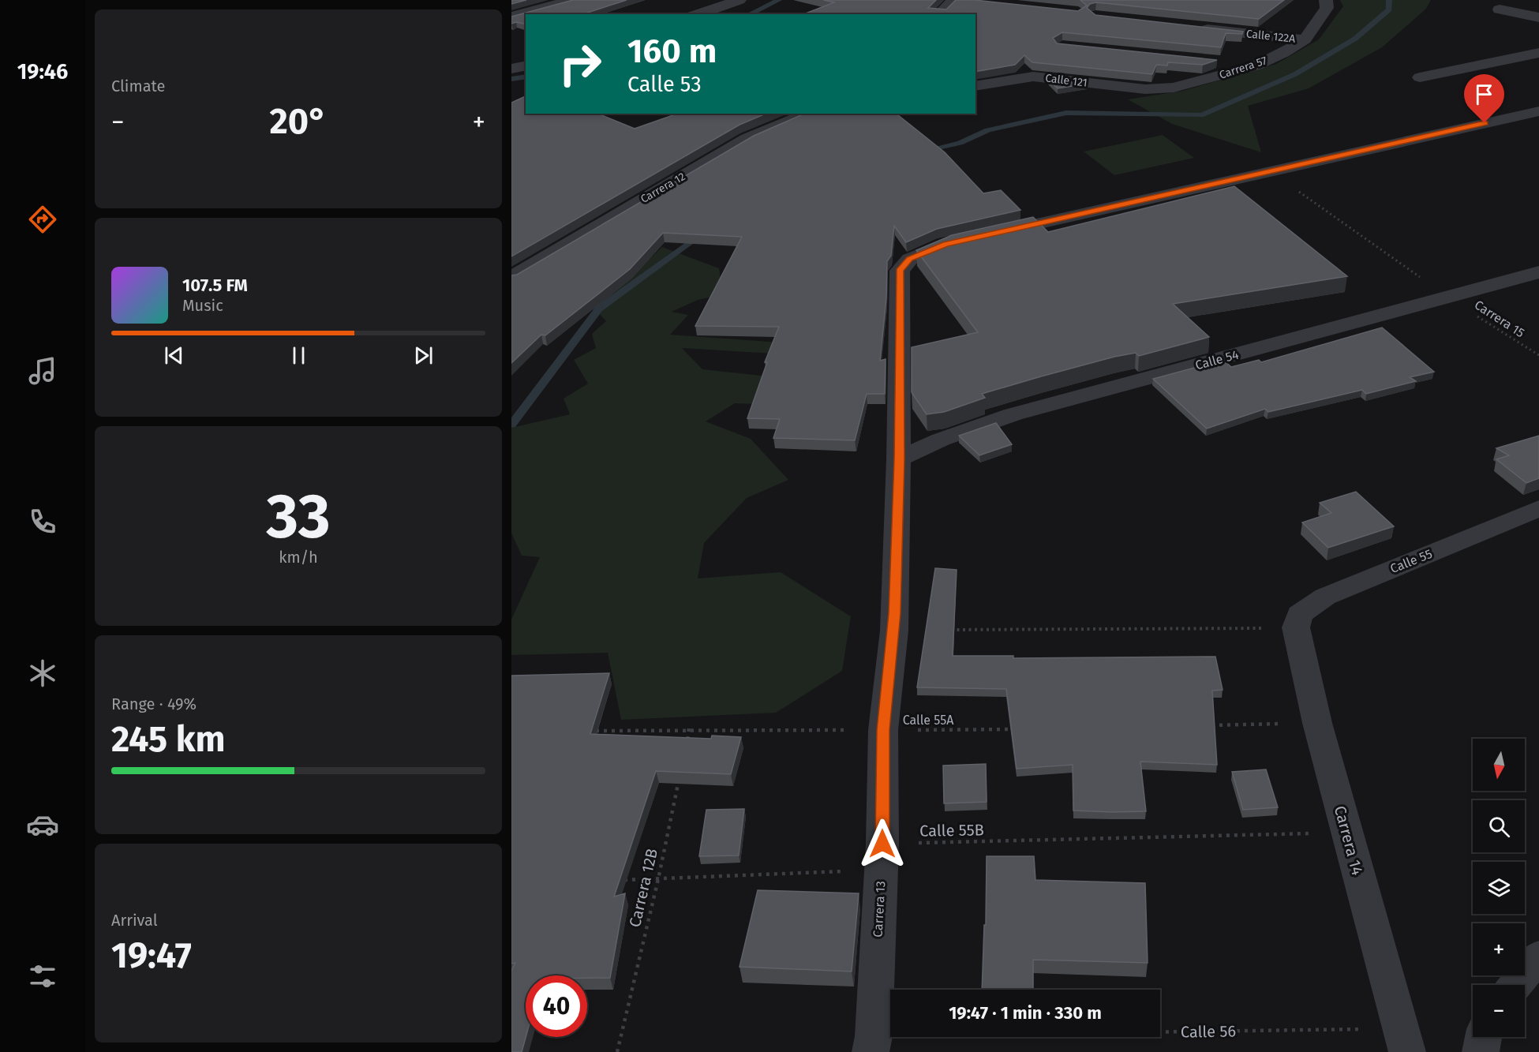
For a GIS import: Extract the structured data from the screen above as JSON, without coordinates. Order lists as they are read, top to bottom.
{
  "streets": {
    "street": [
      "Calle 122A",
      "Carrera 57",
      "Calle 121",
      "Carrera 12",
      "Calle 54",
      "Calle 55",
      "Carrera 14",
      "Carrera 13"
    ],
    "path": [
      "Carrera 15",
      "Calle 55A",
      "Calle 55B",
      "Carrera 12B",
      "Calle 56"
    ]
  },
  "crossings": [
    ["Calle 122A", "Carrera 57"],
    ["Carrera 57", "Calle 121"],
    ["Carrera 15", "Calle 54"],
    ["Calle 54", "Carrera 13"],
    ["Calle 55", "Carrera 14"],
    ["Calle 55A", "Carrera 13"],
    ["Calle 55B", "Carrera 14"],
    ["Calle 55B", "Carrera 13"],
    ["Carrera 14", "Calle 56"],
    ["Carrera 13", "Calle 56"]
  ],
  "north": "bottom",
  "page": {
    "tabs": "19:46",
    "tile": [
      "Climate",
      ["33", "km/h"],
      ["Range · 49%", "245 km"],
      ["Arrival", "19:47"]
    ],
    "turn": ["160 m", "Calle 53"],
    "heat": ["−", "20°", "+"],
    "song": ["107.5 FM", "Music"],
    "map_buttons": ["+", "−"],
    "limit": "40",
    "trip": "19:47 · 1 min · 330 m"
  }
}
